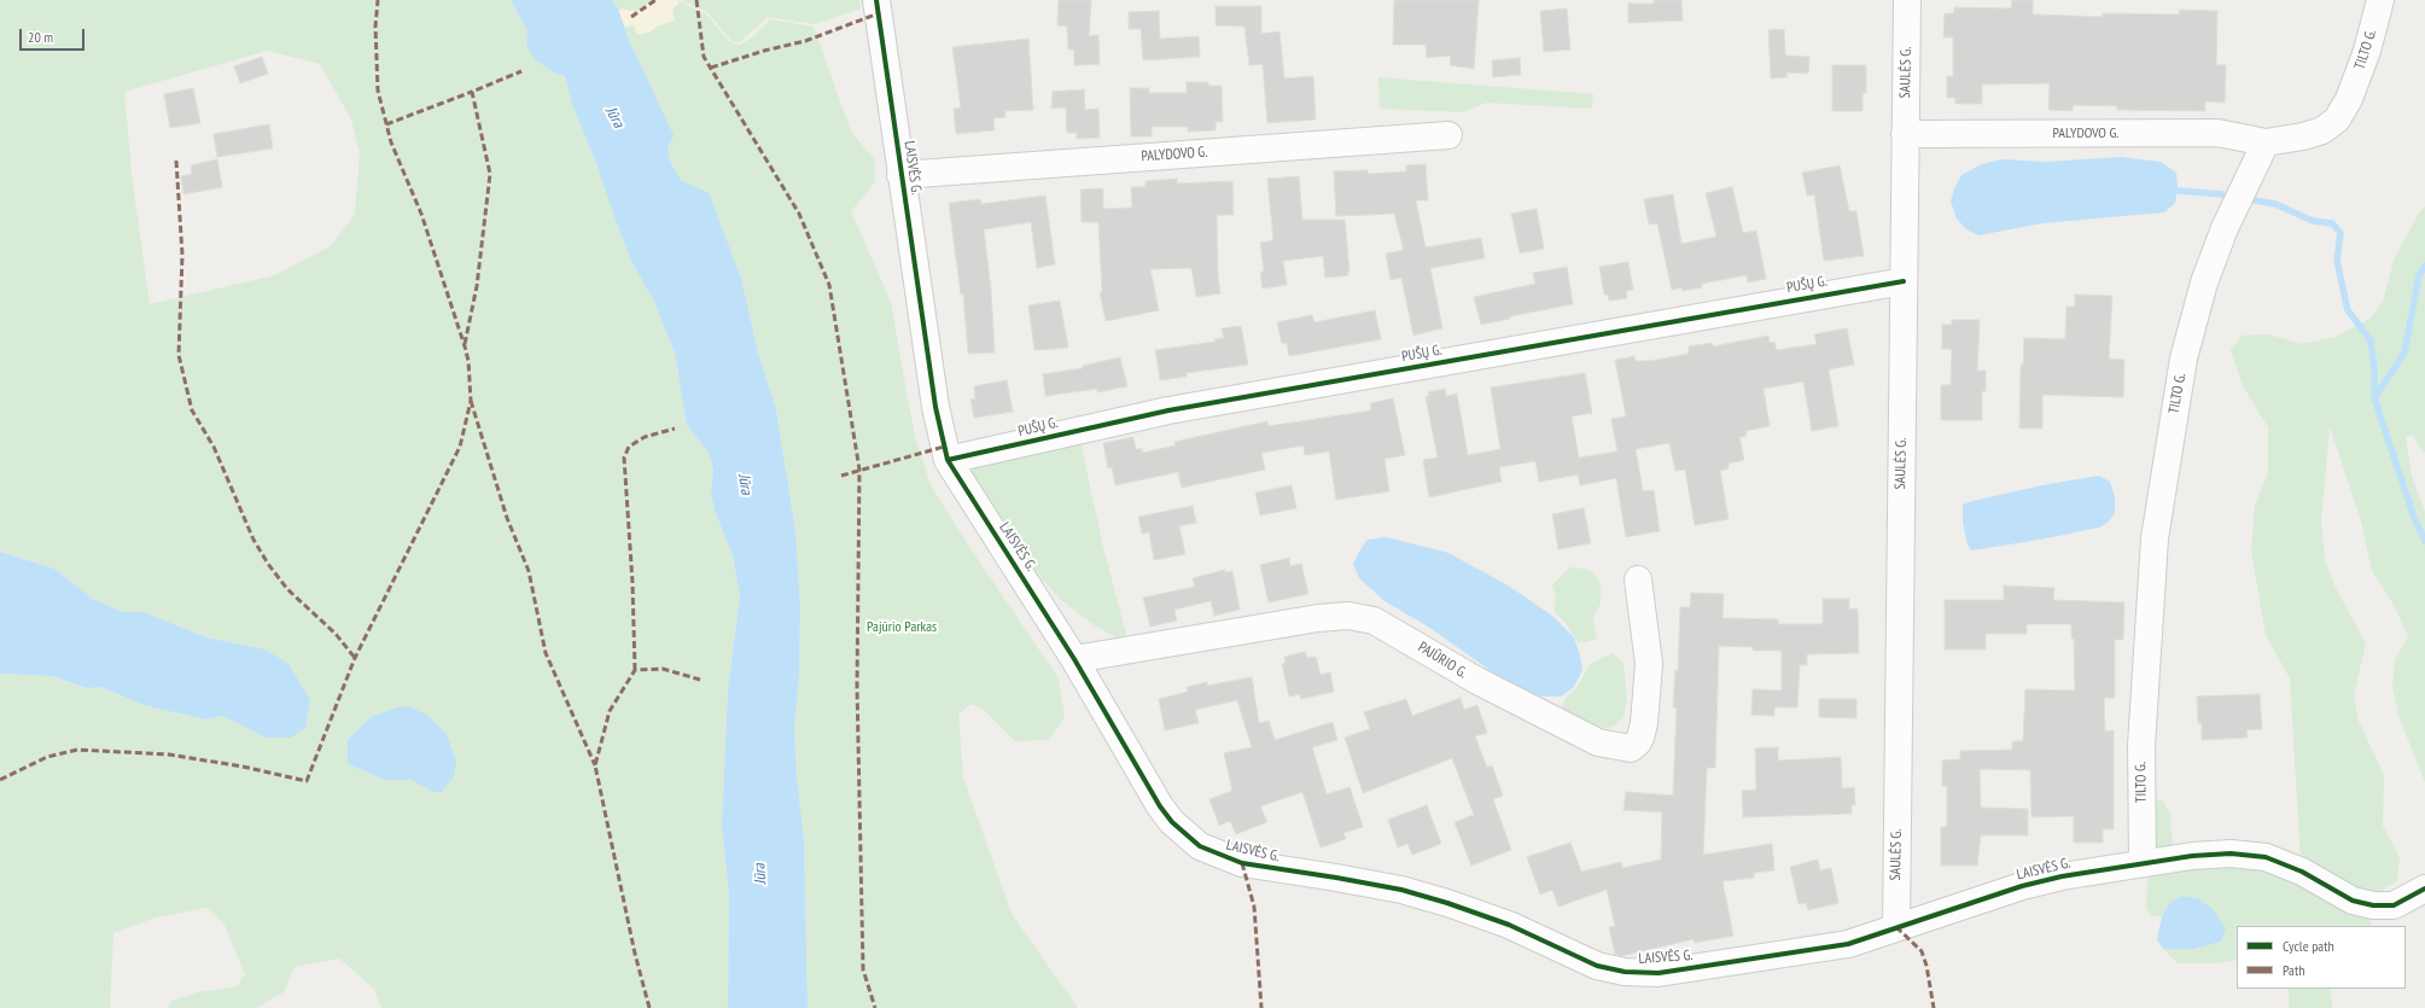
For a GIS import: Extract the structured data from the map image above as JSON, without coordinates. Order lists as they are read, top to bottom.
{
  "streets": {
    "street": [
      "TILTO G.",
      "SAULĖS G.",
      "PALYDOVO G.",
      "LAISVĖS G.",
      "PUŠŲ G.",
      "PAJŪRIO G."
    ]
  },
  "crossings": [
    ["TILTO G.", "PALYDOVO G."],
    ["TILTO G.", "LAISVĖS G."],
    ["SAULĖS G.", "PALYDOVO G."],
    ["SAULĖS G.", "LAISVĖS G."],
    ["SAULĖS G.", "PUŠŲ G."],
    ["PALYDOVO G.", "LAISVĖS G."],
    ["LAISVĖS G.", "PUŠŲ G."],
    ["LAISVĖS G.", "PAJŪRIO G."]
  ],
  "water": ["Jūra"],
  "parks": ["Pajūrio Parkas"],
  "legend": ["Cycle path", "Path"],
  "scale_bar": "20 m"
}
